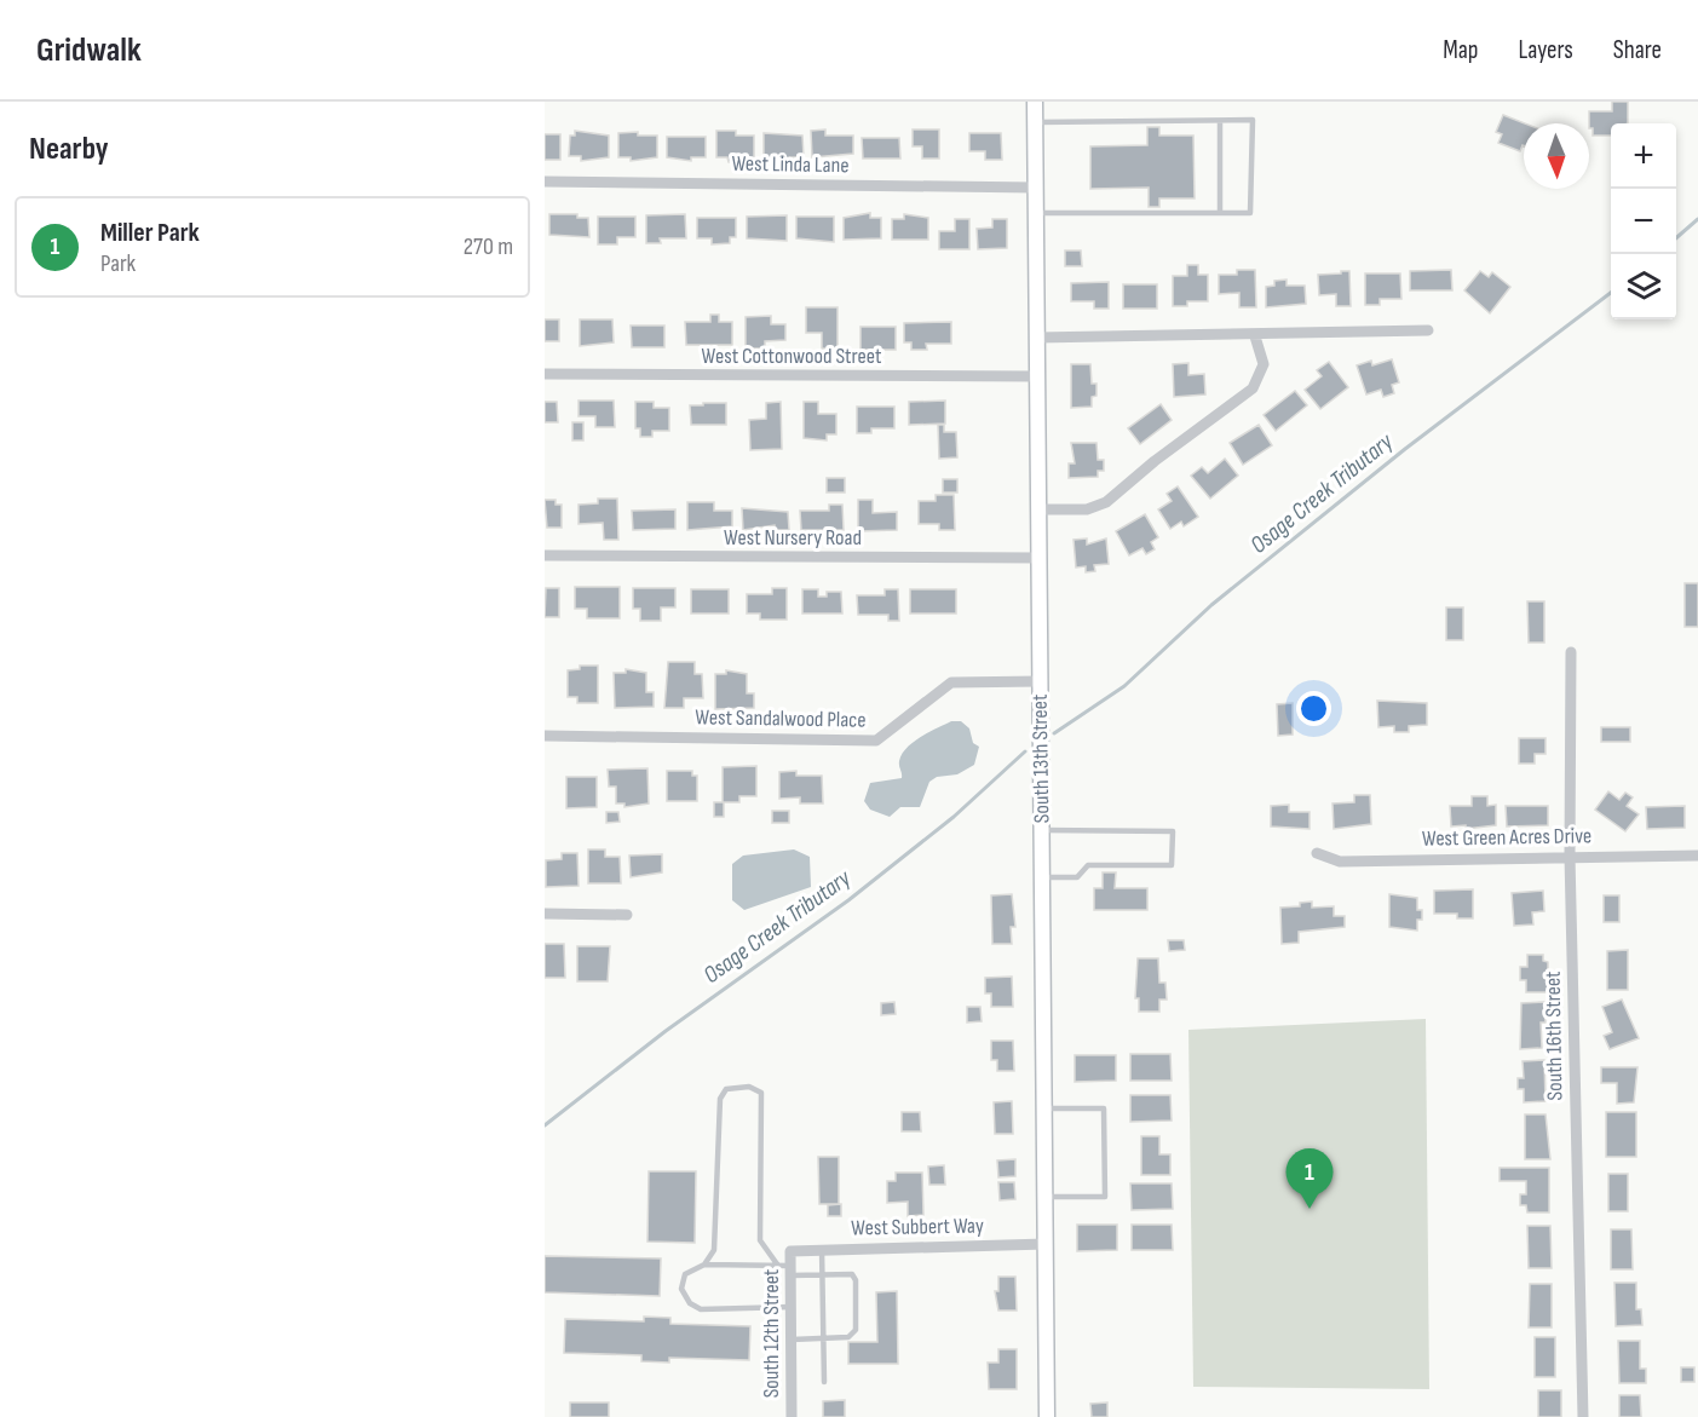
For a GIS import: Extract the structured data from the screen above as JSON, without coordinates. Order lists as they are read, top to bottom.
{
  "streets": {
    "street": [
      "West Linda Lane",
      "West Cottonwood Street",
      "West Nursery Road",
      "West Sandalwood Place",
      "South 13th Street",
      "West Green Acres Drive",
      "South 16th Street",
      "West Subbert Way",
      "South 12th Street"
    ]
  },
  "crossings": [
    ["West Linda Lane", "South 13th Street"],
    ["West Cottonwood Street", "South 13th Street"],
    ["West Nursery Road", "South 13th Street"],
    ["West Sandalwood Place", "South 13th Street"],
    ["South 13th Street", "West Subbert Way"],
    ["West Green Acres Drive", "South 16th Street"],
    ["West Subbert Way", "South 12th Street"]
  ],
  "water": ["Osage Creek Tributary"],
  "north": "bottom",
  "page": {
    "header": "Gridwalk",
    "nav": ["Map", "Layers", "Share"],
    "heading": "Nearby",
    "map_buttons": ["+", "−"],
    "list": [
      {
        "mark": "1",
        "name": "Miller Park",
        "note": "Park",
        "value": "270 m"
      }
    ],
    "pins": "1"
  }
}
